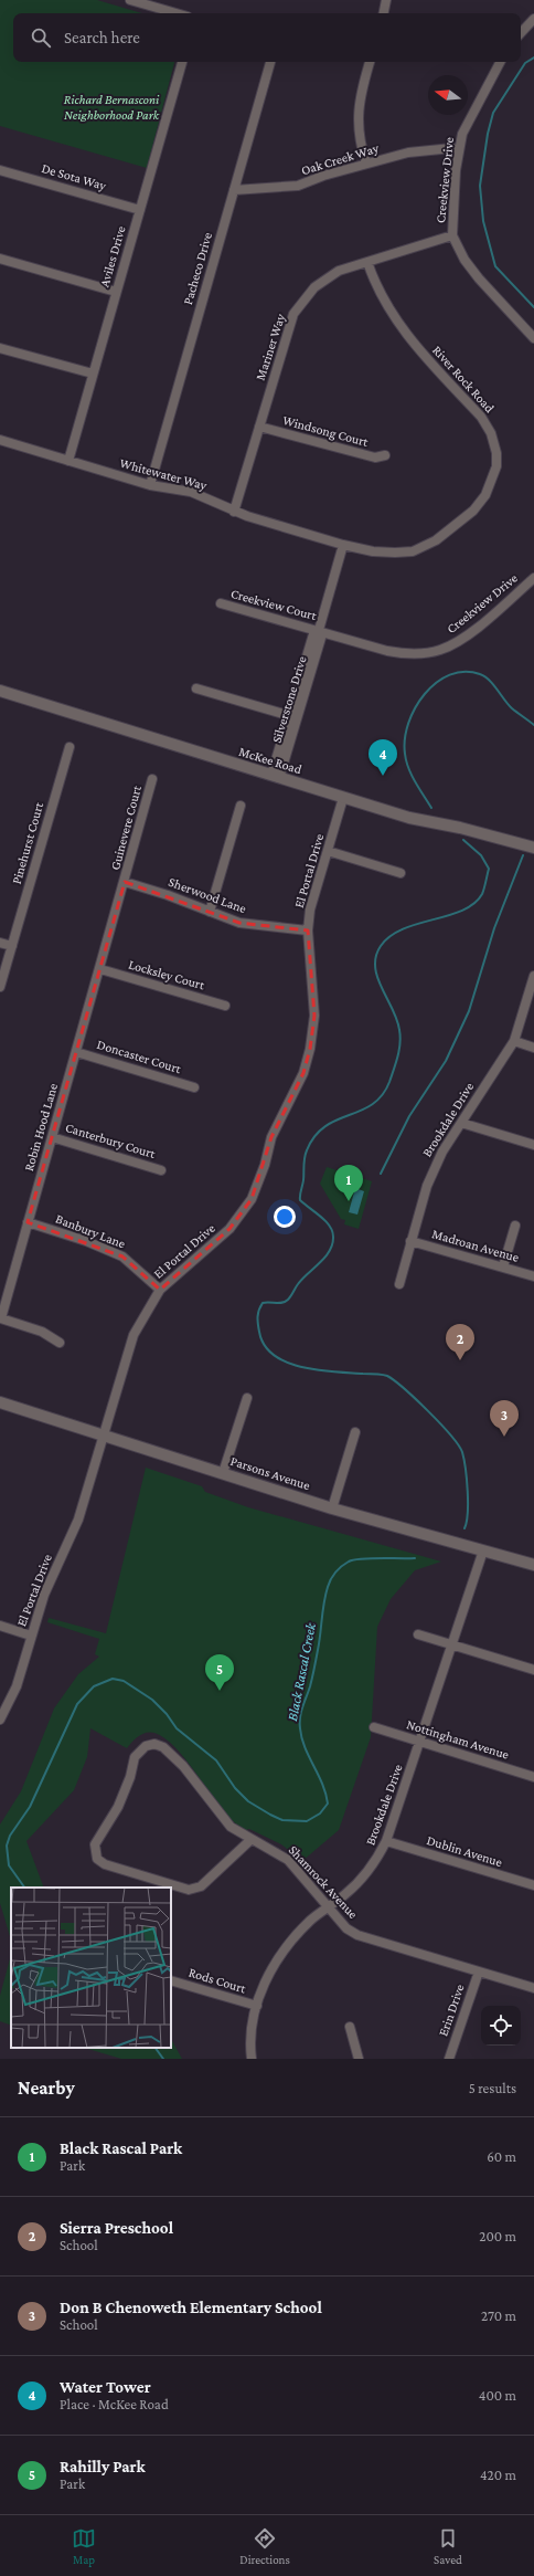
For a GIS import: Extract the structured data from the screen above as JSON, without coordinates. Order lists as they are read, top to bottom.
{
  "streets": {
    "street": [
      "Oak Creek Way",
      "De Sota Way",
      "Creekview Drive",
      "Aviles Drive",
      "Pacheco Drive",
      "Mariner Way",
      "River Rock Road",
      "Windsong Court",
      "Whitewater Way",
      "Creekview Court",
      "Silverstone Drive",
      "McKee Road",
      "Guinevere Court",
      "Pinehurst Court",
      "El Portal Drive",
      "Sherwood Lane",
      "Locksley Court",
      "Doncaster Court",
      "Brookdale Drive",
      "Robin Hood Lane",
      "Canterbury Court",
      "Banbury Lane",
      "Madroan Avenue",
      "Parsons Avenue",
      "Nottingham Avenue",
      "Dublin Avenue",
      "Shamrock Avenue",
      "Rods Court",
      "Erin Drive"
    ]
  },
  "crossings": [
    ["Oak Creek Way", "Pacheco Drive"],
    ["De Sota Way", "Aviles Drive"],
    ["Creekview Drive", "Mariner Way"],
    ["Creekview Drive", "Creekview Court"],
    ["Creekview Drive", "Silverstone Drive"],
    ["Aviles Drive", "Whitewater Way"],
    ["Pacheco Drive", "Whitewater Way"],
    ["Mariner Way", "River Rock Road"],
    ["Mariner Way", "Windsong Court"],
    ["Mariner Way", "Whitewater Way"],
    ["River Rock Road", "Whitewater Way"],
    ["River Rock Road", "Silverstone Drive"],
    ["Whitewater Way", "Silverstone Drive"],
    ["Creekview Court", "Silverstone Drive"],
    ["Silverstone Drive", "McKee Road"],
    ["McKee Road", "El Portal Drive"],
    ["Guinevere Court", "Sherwood Lane"],
    ["Guinevere Court", "Robin Hood Lane"],
    ["El Portal Drive", "Sherwood Lane"],
    ["El Portal Drive", "Banbury Lane"],
    ["El Portal Drive", "Parsons Avenue"],
    ["Sherwood Lane", "Robin Hood Lane"],
    ["Locksley Court", "Robin Hood Lane"],
    ["Doncaster Court", "Robin Hood Lane"],
    ["Brookdale Drive", "Madroan Avenue"],
    ["Brookdale Drive", "Parsons Avenue"],
    ["Brookdale Drive", "Nottingham Avenue"],
    ["Brookdale Drive", "Dublin Avenue"],
    ["Brookdale Drive", "Shamrock Avenue"],
    ["Brookdale Drive", "Rods Court"],
    ["Robin Hood Lane", "Canterbury Court"],
    ["Robin Hood Lane", "Banbury Lane"],
    ["Shamrock Avenue", "Erin Drive"]
  ],
  "water": ["Black Rascal Creek"],
  "parks": ["Richard Bernasconi Neighborhood Park"],
  "north": "left",
  "page": {
    "search": "Search here",
    "pins": [
      "4",
      "1",
      "2",
      "3",
      "5"
    ],
    "heading": ["Nearby", "5 results"],
    "list": [
      {
        "mark": "1",
        "name": "Black Rascal Park",
        "note": "Park",
        "value": "60 m"
      },
      {
        "mark": "2",
        "name": "Sierra Preschool",
        "note": "School",
        "value": "200 m"
      },
      {
        "mark": "3",
        "name": "Don B Chenoweth Elementary School",
        "note": "School",
        "value": "270 m"
      },
      {
        "mark": "4",
        "name": "Water Tower",
        "note": "Place · McKee Road",
        "value": "400 m"
      },
      {
        "mark": "5",
        "name": "Rahilly Park",
        "note": "Park",
        "value": "420 m"
      }
    ],
    "nav": ["Map", "Directions", "Saved"]
  }
}
